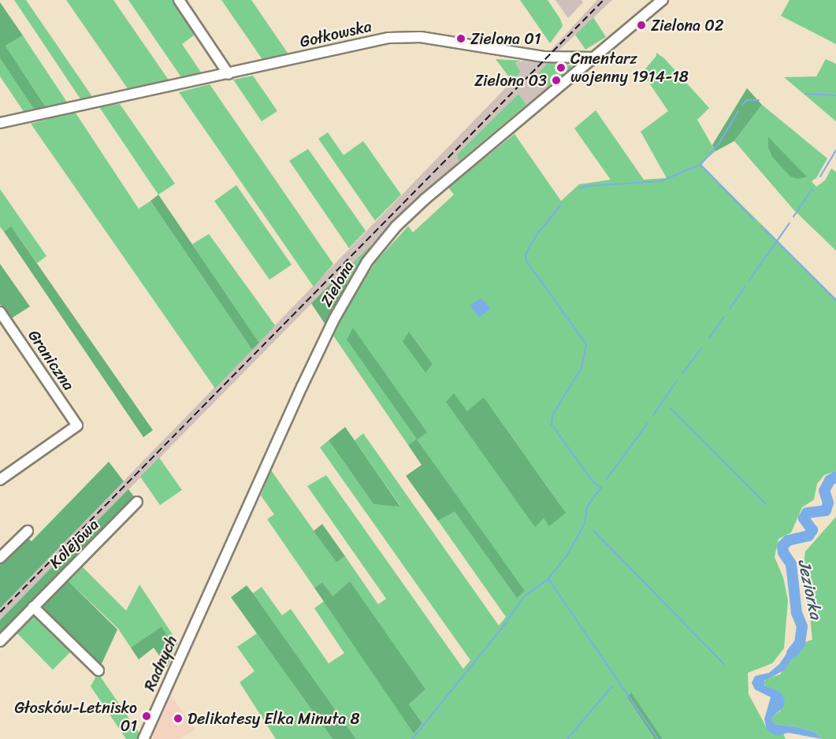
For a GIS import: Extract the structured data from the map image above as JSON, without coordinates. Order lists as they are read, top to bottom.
{
  "streets": {
    "street": [
      "Gołkowska",
      "Zielona",
      "Graniczna",
      "Kolejowa",
      "Radnych"
    ]
  },
  "crossings": [
    ["Gołkowska", "Zielona"],
    ["Zielona", "Radnych"]
  ],
  "water": ["Jeziorka"],
  "places": [
    "Zielona 02",
    "Zielona 01",
    "Cmentarz wojenny 1914-18",
    "Zielona 03",
    "Głosków-Letnisko 01",
    "Delikatesy Elka Minuta 8"
  ]
}
